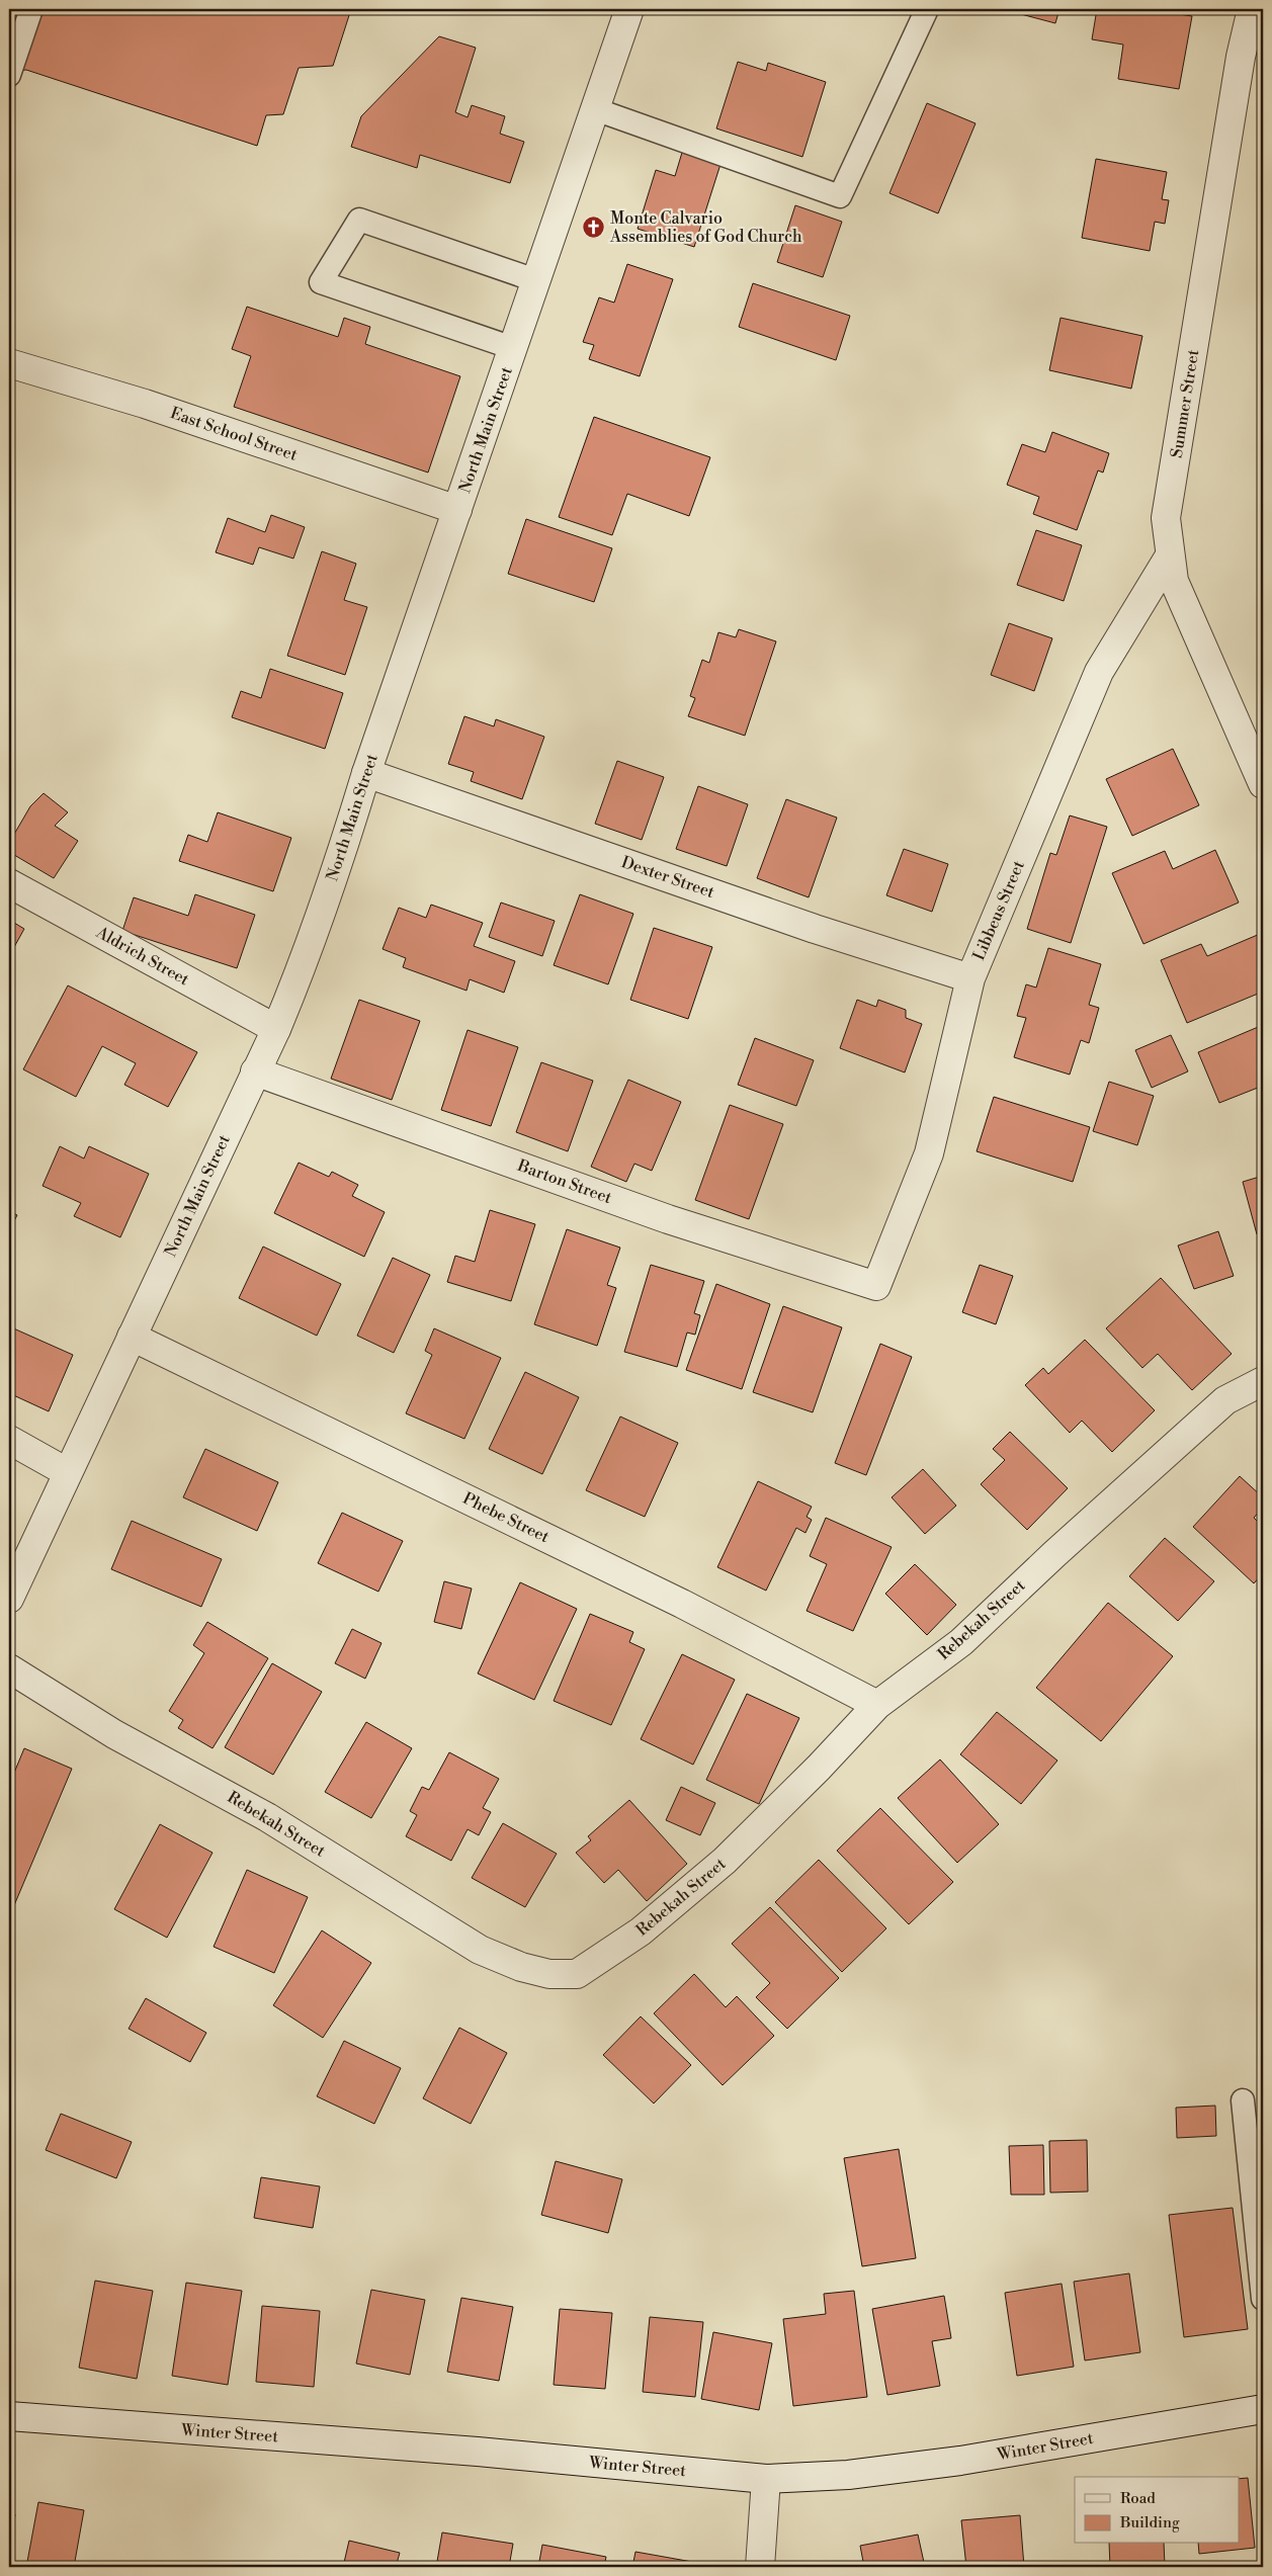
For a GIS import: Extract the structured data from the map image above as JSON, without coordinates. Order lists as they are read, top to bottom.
{
  "streets": {
    "street": [
      "Summer Street",
      "North Main Street",
      "East School Street",
      "Dexter Street",
      "Libbeus Street",
      "Aldrich Street",
      "Barton Street",
      "Phebe Street",
      "Rebekah Street",
      "Winter Street"
    ]
  },
  "crossings": [
    ["Summer Street", "Libbeus Street"],
    ["North Main Street", "East School Street"],
    ["North Main Street", "Dexter Street"],
    ["North Main Street", "Aldrich Street"],
    ["North Main Street", "Barton Street"],
    ["North Main Street", "Phebe Street"],
    ["Dexter Street", "Libbeus Street"],
    ["Libbeus Street", "Barton Street"],
    ["Phebe Street", "Rebekah Street"]
  ],
  "places": {
    "church": ["Monte Calvario Assemblies of God Church"]
  },
  "legend": ["Road", "Building"]
}
